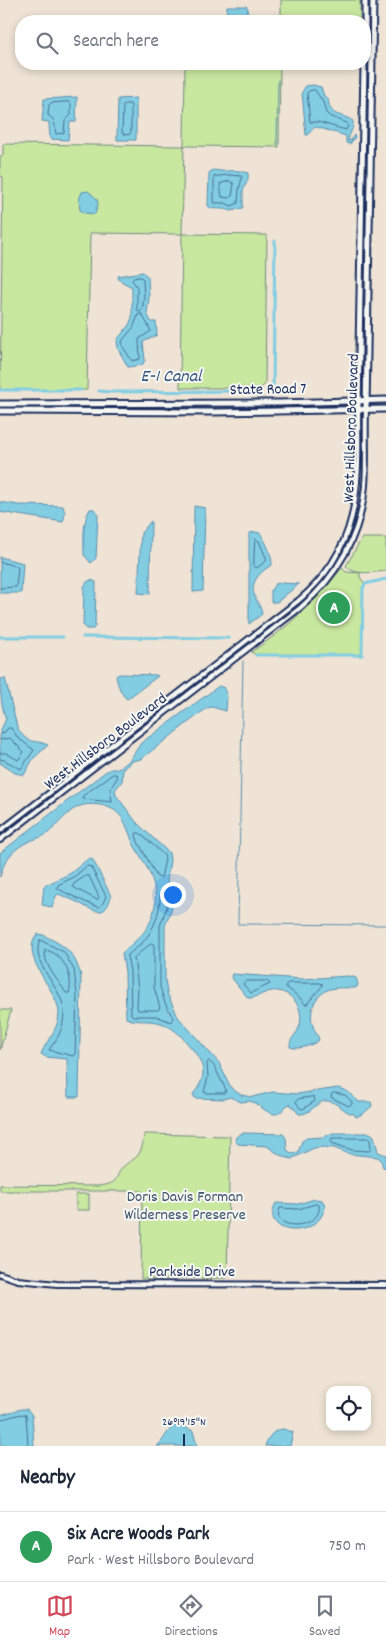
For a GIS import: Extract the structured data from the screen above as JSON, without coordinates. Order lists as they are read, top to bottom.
{
  "streets": {
    "main road": ["State Road 7", "West Hillsboro Boulevard"],
    "street": ["Parkside Drive"]
  },
  "crossings": [
    ["State Road 7", "West Hillsboro Boulevard"]
  ],
  "water": ["E-1 Canal"],
  "parks": ["Doris Davis Forman Wilderness Preserve"],
  "page": {
    "search": "Search here",
    "pins": "A",
    "heading": "Nearby",
    "list": [
      {
        "mark": "A",
        "name": "Six Acre Woods Park",
        "note": "Park · West Hillsboro Boulevard",
        "value": "750 m"
      }
    ],
    "nav": ["Map", "Directions", "Saved"]
  },
  "coordinates": ["26°19'15\"N"]
}
